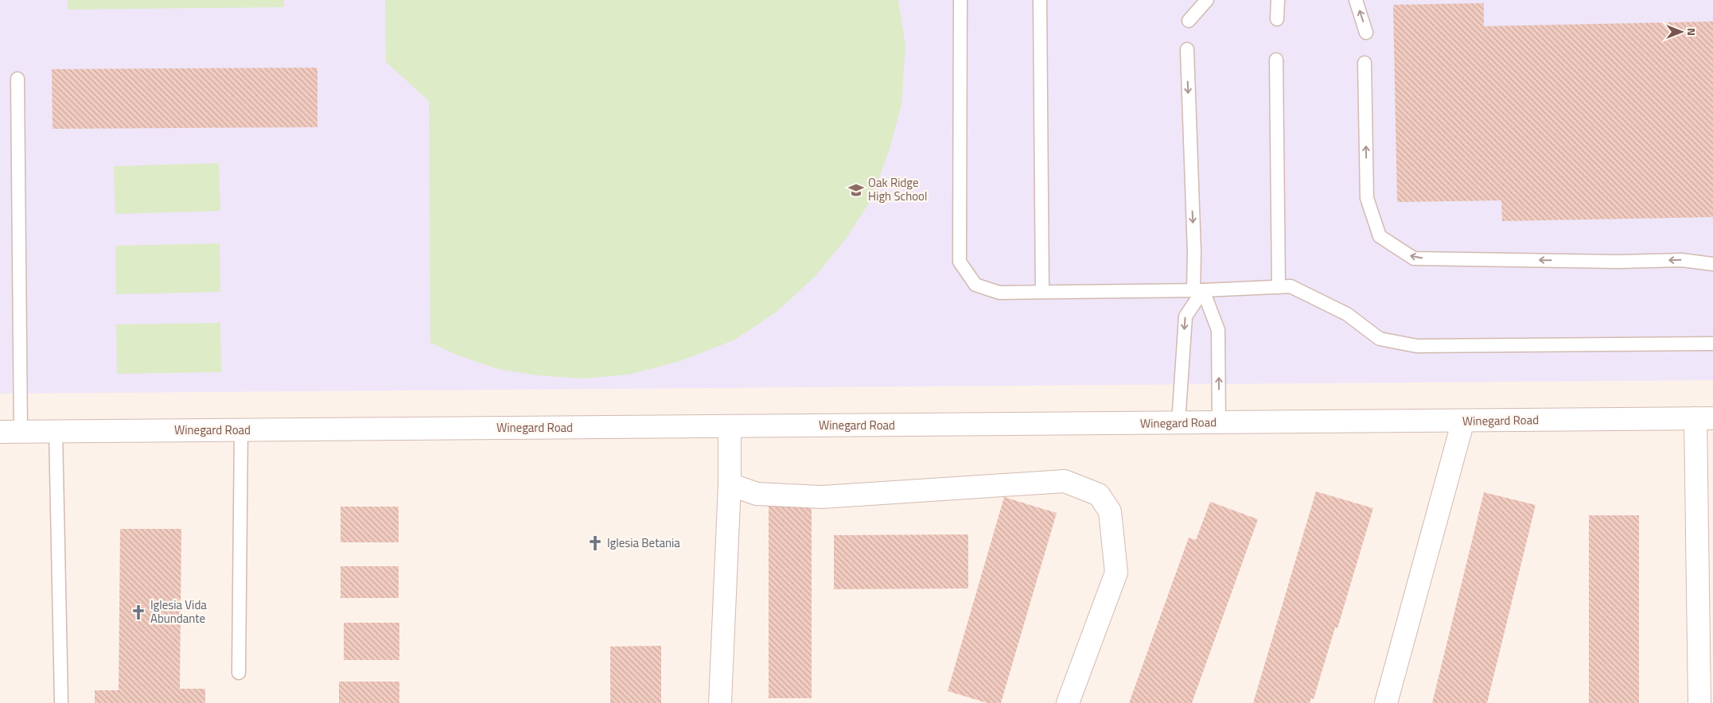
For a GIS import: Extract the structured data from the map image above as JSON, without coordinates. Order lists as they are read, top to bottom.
{
  "streets": {
    "street": ["Winegard Road"]
  },
  "places": {
    "school or university": ["Oak Ridge High School"],
    "church": ["Iglesia Betania", "Iglesia Vida Abundante"]
  },
  "north": "right"
}
